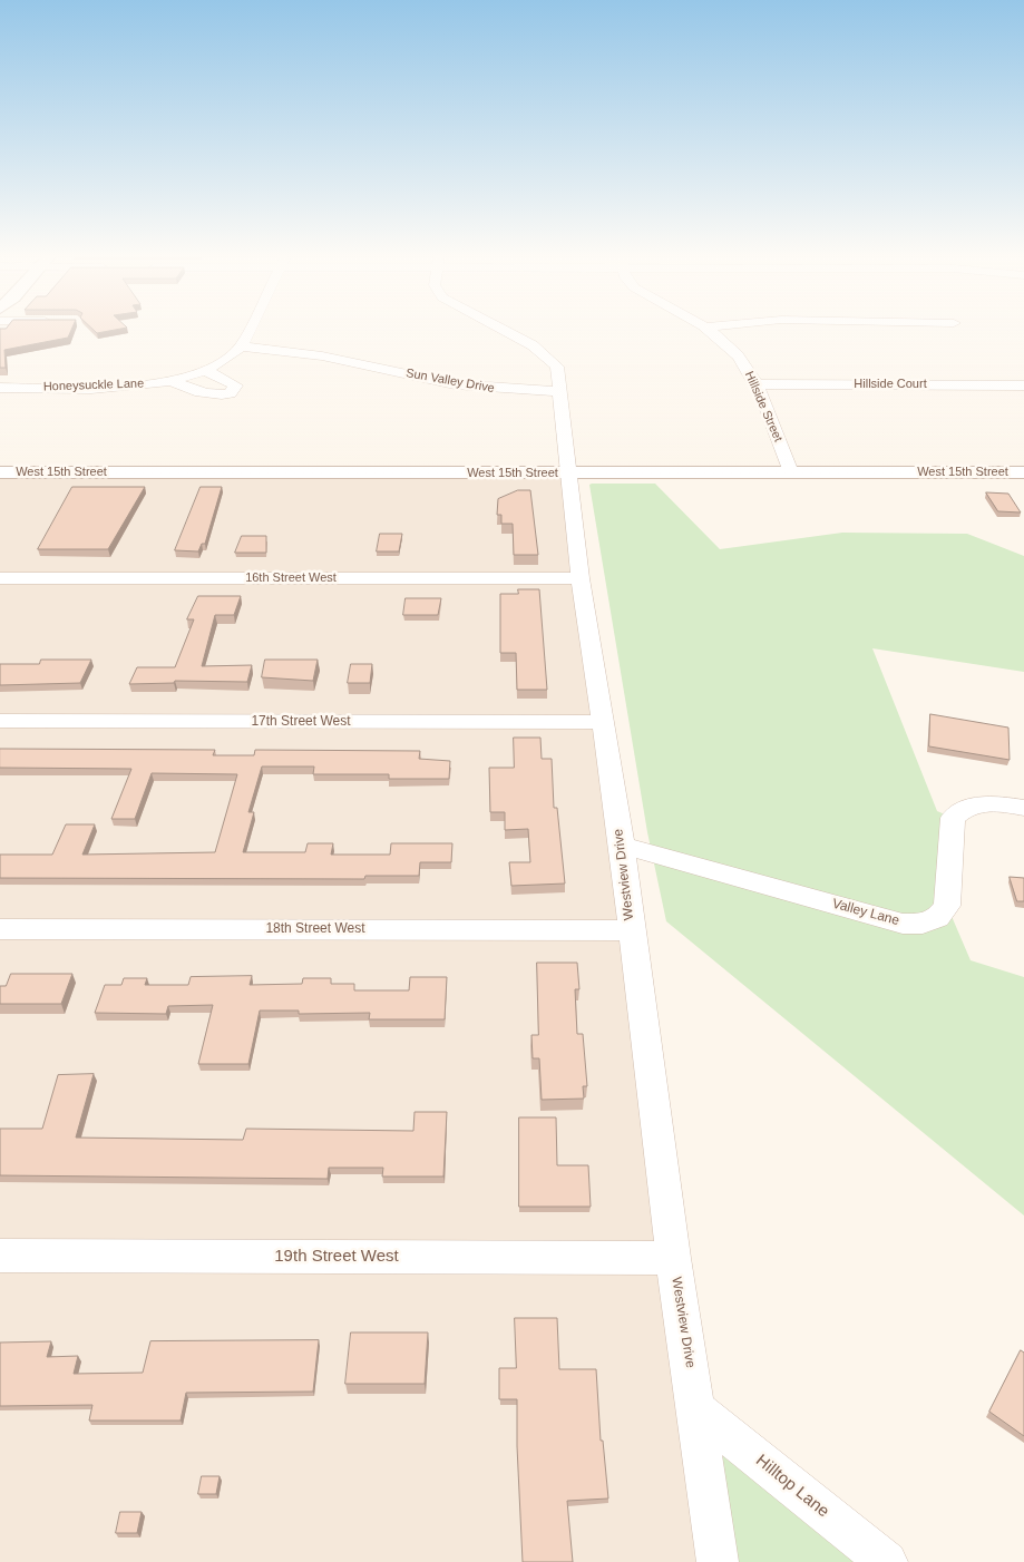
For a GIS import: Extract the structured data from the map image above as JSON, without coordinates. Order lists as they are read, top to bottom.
{
  "streets": {
    "street": [
      "Sun Valley Drive",
      "Hillside Court",
      "Honeysuckle Lane",
      "Hillside Street",
      "West 15th Street",
      "16th Street West",
      "17th Street West",
      "Westview Drive",
      "Valley Lane",
      "18th Street West",
      "19th Street West",
      "Hilltop Lane"
    ]
  },
  "crossings": [
    ["Sun Valley Drive", "Honeysuckle Lane"],
    ["Sun Valley Drive", "Westview Drive"],
    ["Hillside Court", "Hillside Street"],
    ["Hillside Street", "West 15th Street"],
    ["West 15th Street", "Westview Drive"],
    ["16th Street West", "Westview Drive"],
    ["17th Street West", "Westview Drive"],
    ["Westview Drive", "Valley Lane"],
    ["Westview Drive", "18th Street West"],
    ["Westview Drive", "19th Street West"],
    ["Westview Drive", "Hilltop Lane"]
  ]
}
